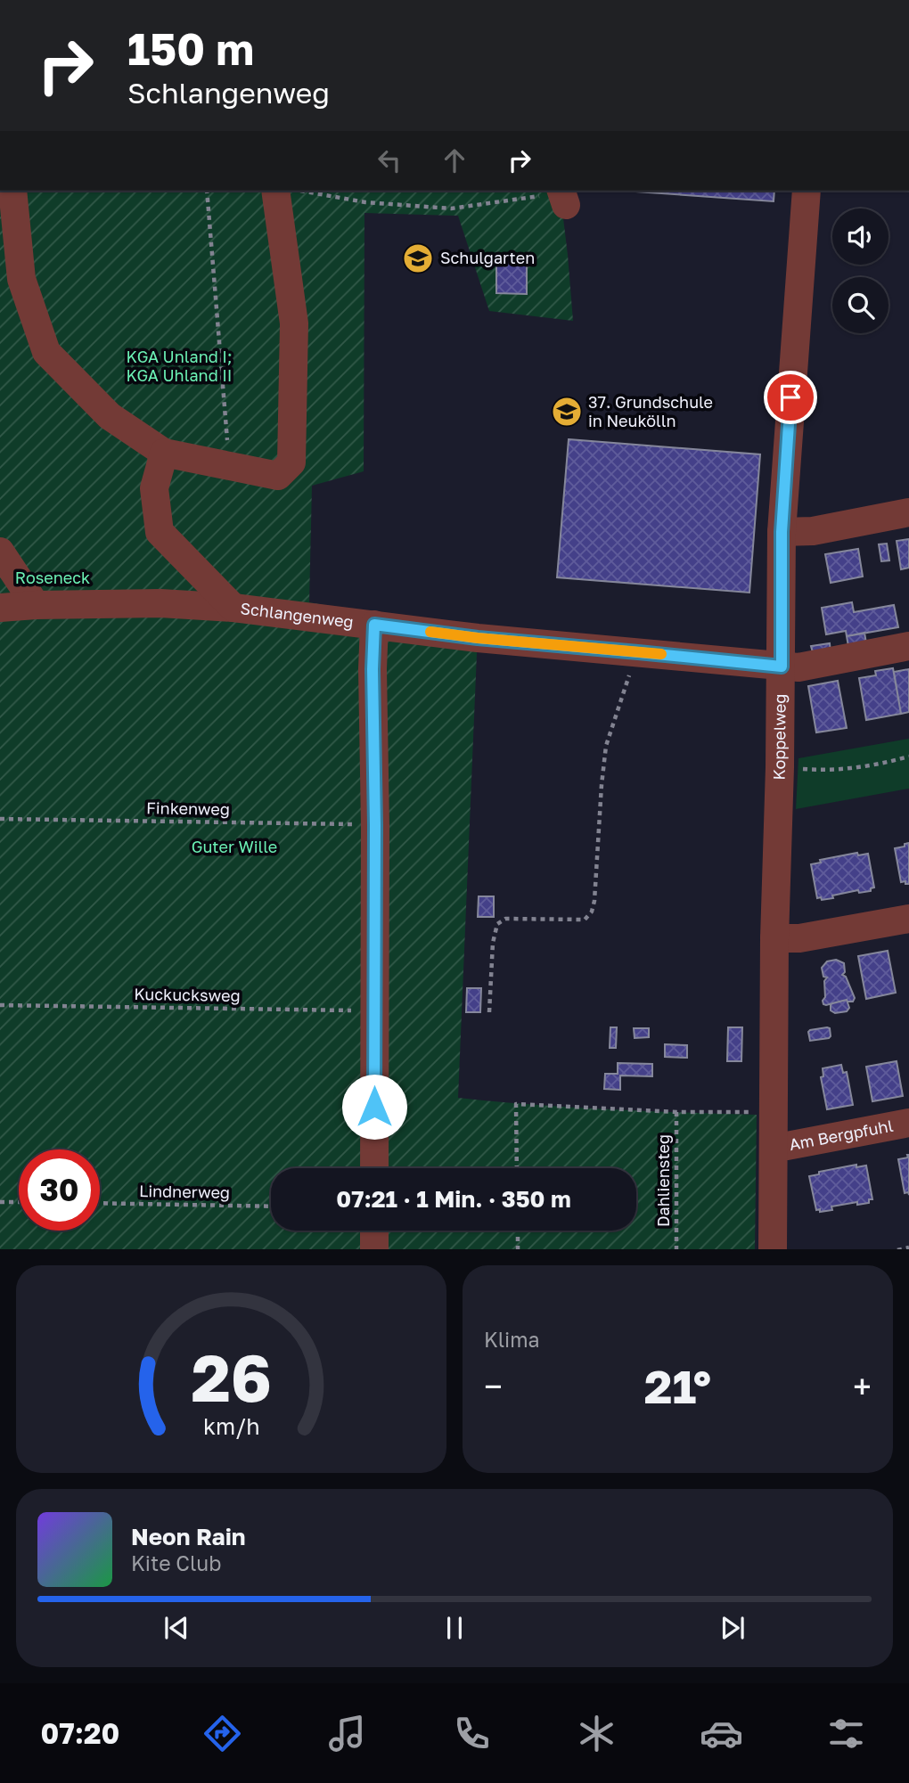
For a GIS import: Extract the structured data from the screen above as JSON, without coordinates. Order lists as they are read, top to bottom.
{
  "streets": {
    "street": ["Schlangenweg", "Koppelweg", "Am Bergpfuhl"],
    "path": [
      "Finkenweg",
      "Kuckucksweg",
      "Dahliensteg",
      "Lindnerweg"
    ]
  },
  "crossings": [
    ["Schlangenweg", "Koppelweg"],
    ["Koppelweg", "Am Bergpfuhl"]
  ],
  "parks": ["KGA Unland I; KGA Uhland II", "Roseneck", "Guter Wille"],
  "places": {
    "school or university": ["Schulgarten", "37. Grundschule in Neukölln"]
  },
  "page": {
    "turn": ["150 m", "Schlangenweg"],
    "limit": "30",
    "trip": "07:21 · 1 Min. · 350 m",
    "tile": "Klima",
    "heat": ["−", "21°", "+"],
    "song": ["Neon Rain", "Kite Club"],
    "tabs": "07:20",
    "gauge": ["26", "km/h"]
  }
}
